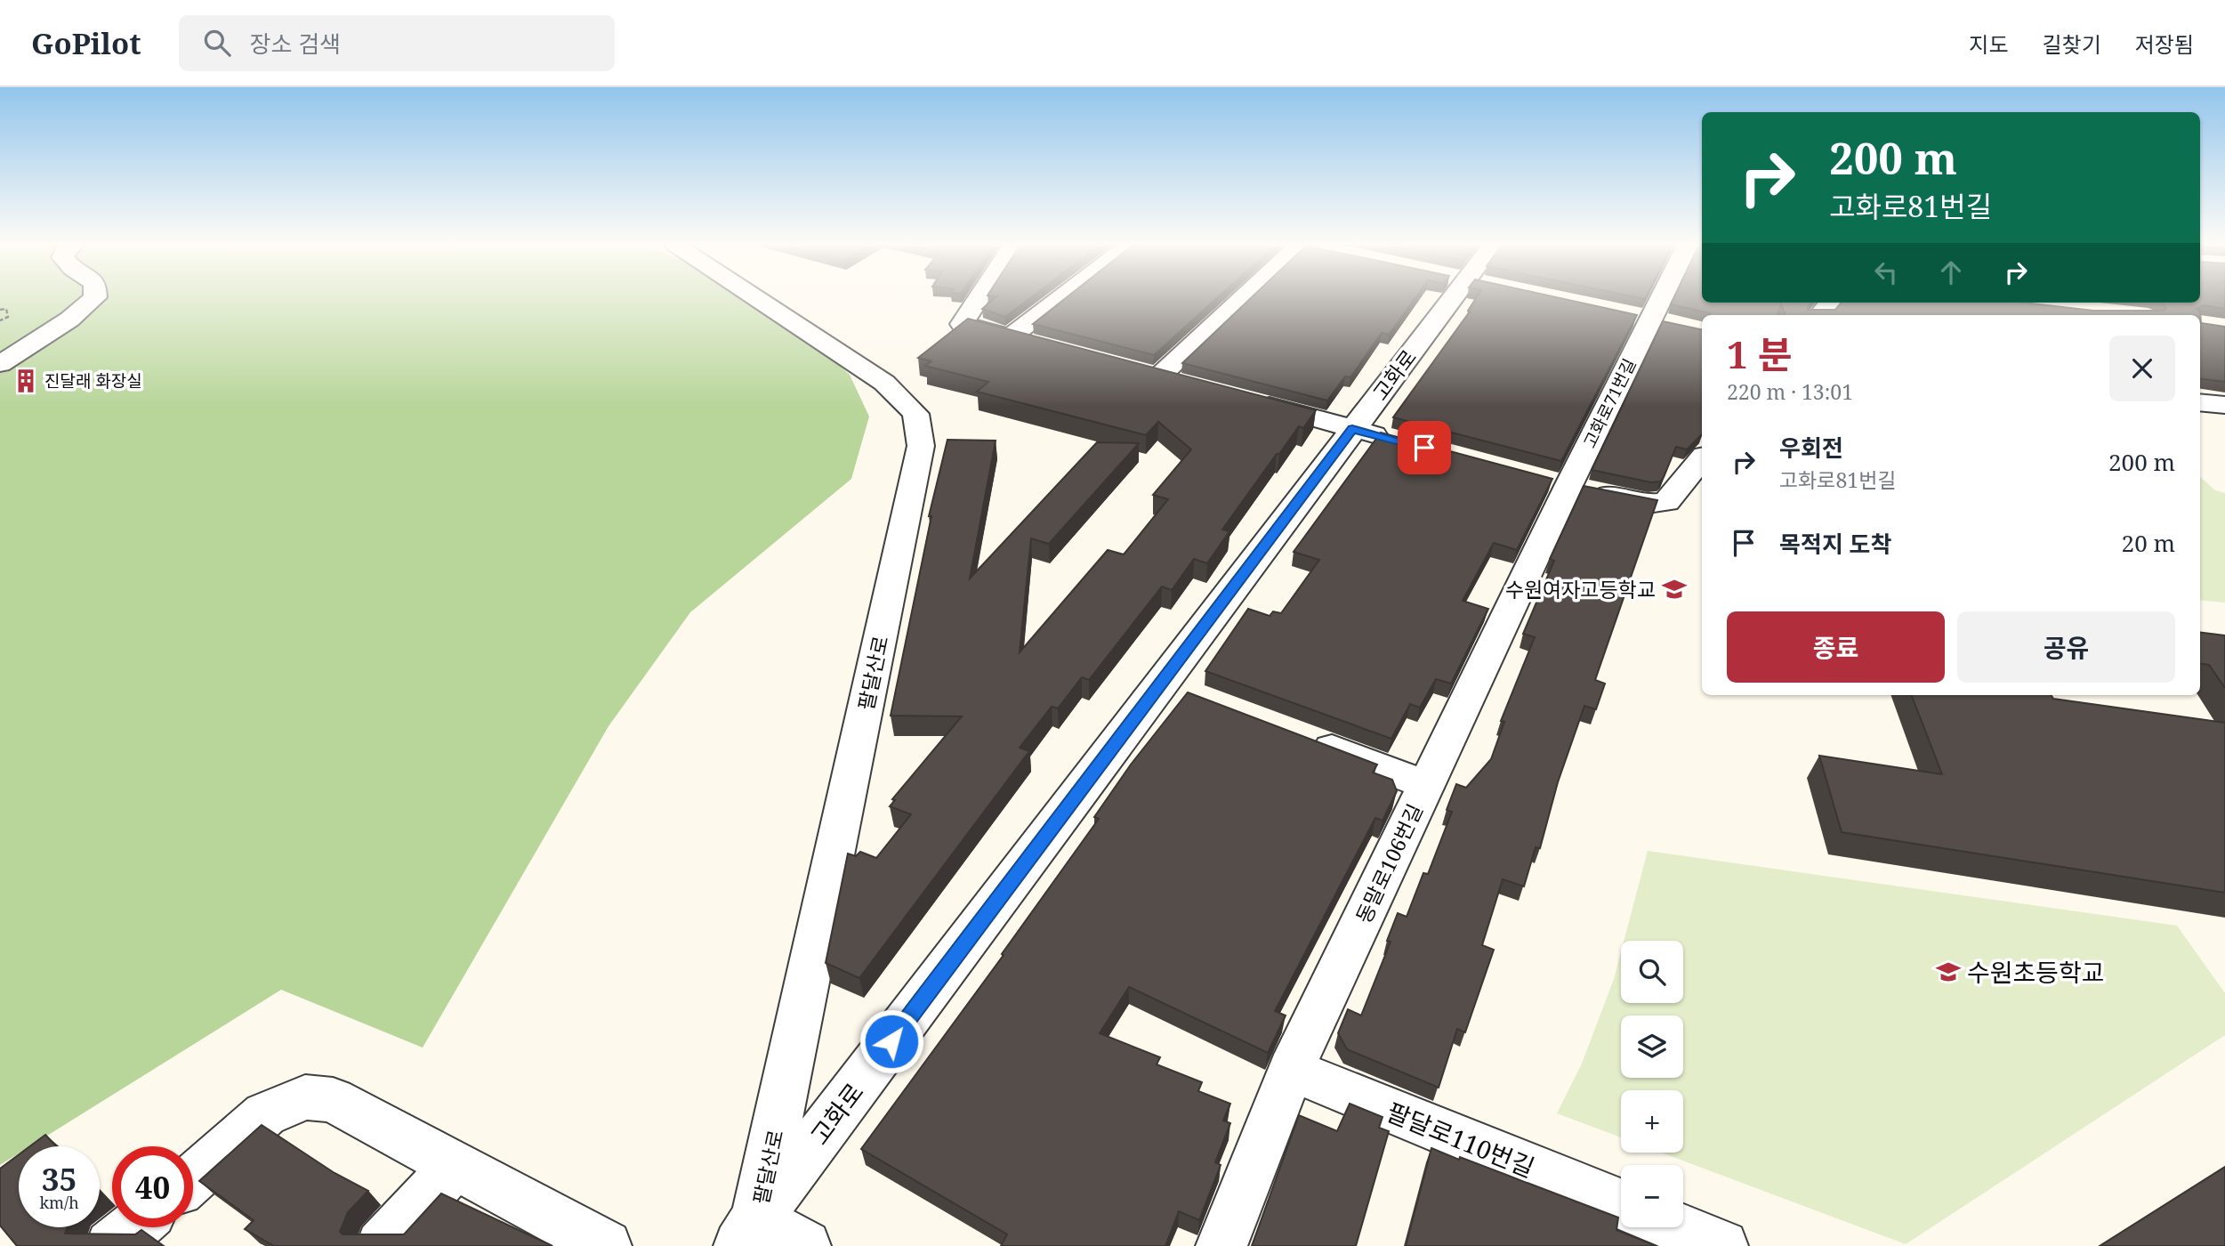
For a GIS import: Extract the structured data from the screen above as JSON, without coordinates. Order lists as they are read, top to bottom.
{
  "streets": {
    "street": [
      "고화로",
      "고화로71번길",
      "팔달산로",
      "동말로106번길",
      "팔달로110번길"
    ]
  },
  "crossings": [
    ["고화로", "팔달산로"],
    ["고화로71번길", "동말로106번길"],
    ["동말로106번길", "팔달로110번길"]
  ],
  "places": {
    "building": ["진달래 화장실"],
    "school or university": ["수원여자고등학교", "수원초등학교"]
  },
  "page": {
    "header": "GoPilot",
    "search": "장소 검색",
    "nav": ["지도", "길찾기", "저장됨"],
    "turn": ["200 m", "고화로81번길"],
    "heading": ["1 분", "220 m · 13:01"],
    "list": [
      {
        "name": "우회전",
        "note": "고화로81번길",
        "value": "200 m"
      },
      {
        "name": "목적지 도착",
        "value": "20 m"
      }
    ],
    "buttons": ["종료", "공유"],
    "map_buttons": ["+", "−"],
    "speed": "35 km/h",
    "limit": "40"
  }
}
